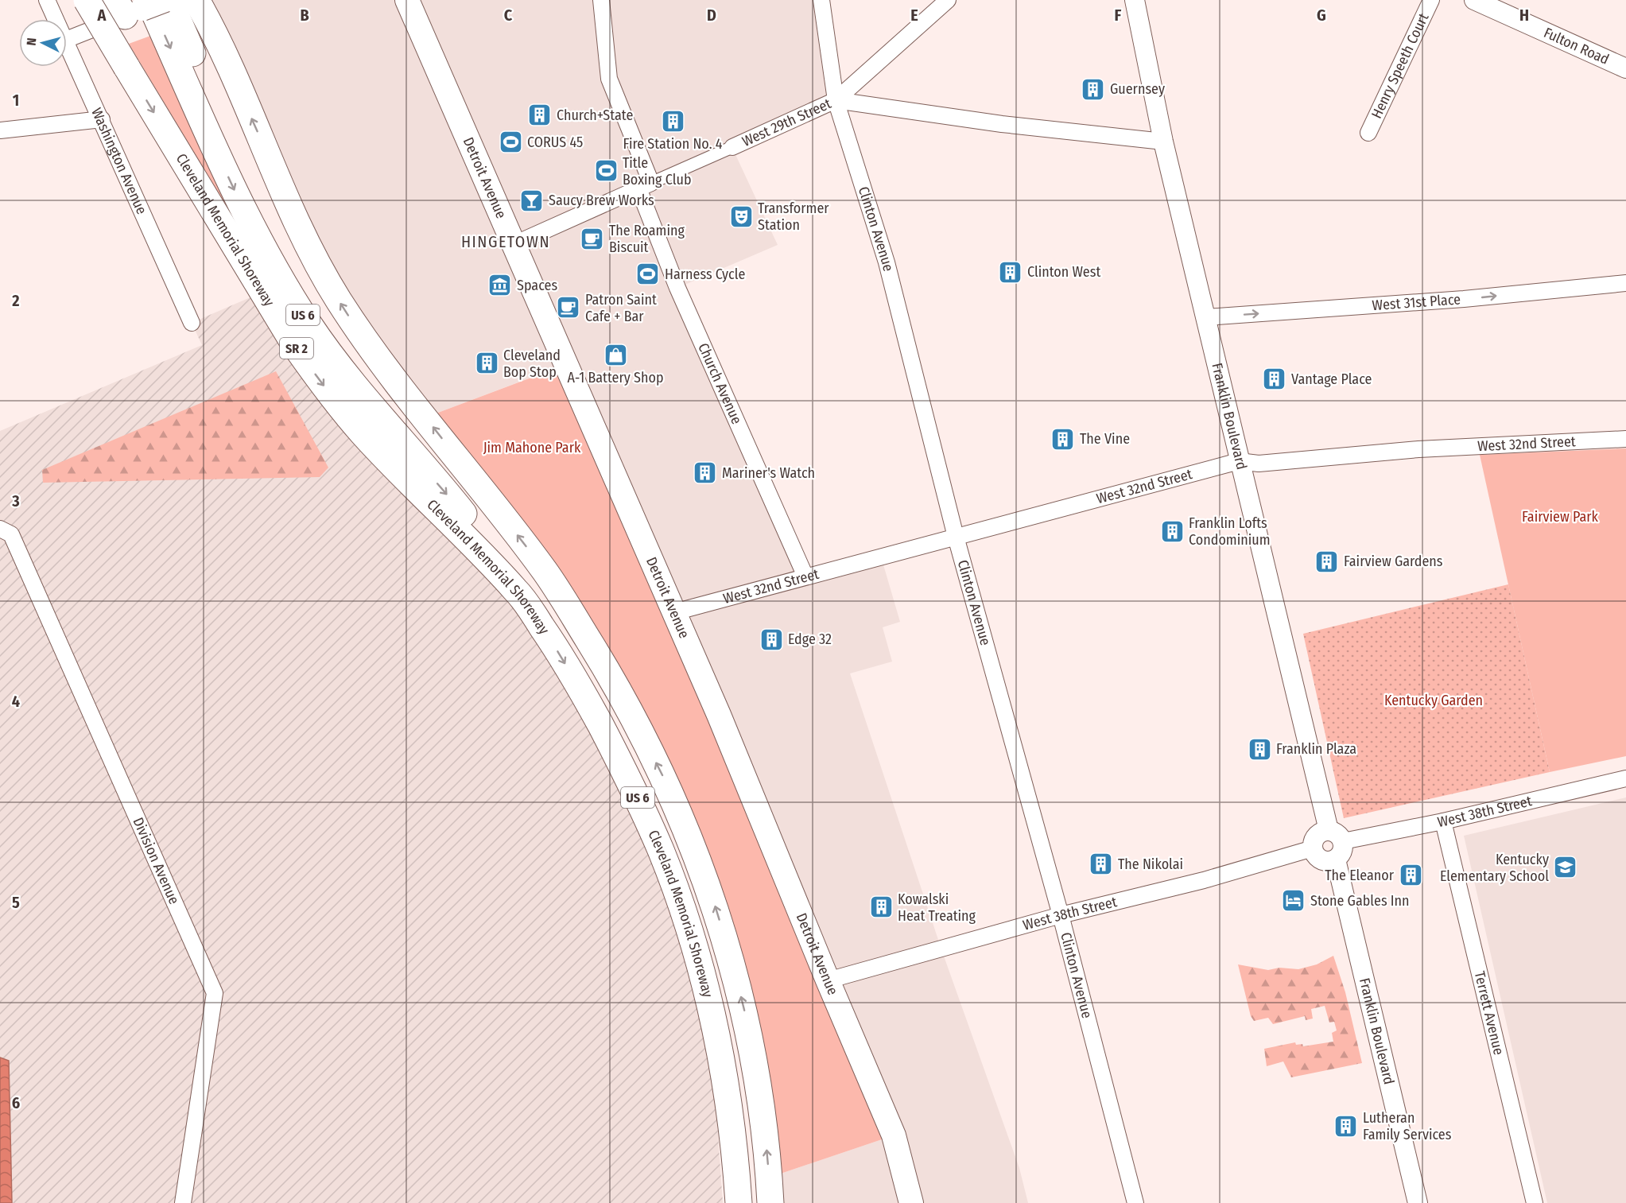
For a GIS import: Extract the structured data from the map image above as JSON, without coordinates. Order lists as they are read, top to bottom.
{
  "streets": {
    "highway": ["Cleveland Memorial Shoreway", "US 6", "SR 2"],
    "main road": ["Detroit Avenue"],
    "street": [
      "Fulton Road",
      "Henry Speeth Court",
      "West 29th Street",
      "Washington Avenue",
      "Clinton Avenue",
      "West 31st Place",
      "Church Avenue",
      "Franklin Boulevard",
      "West 32nd Street",
      "West 38th Street",
      "Division Avenue",
      "Terrett Avenue"
    ]
  },
  "crossings": [
    ["West 29th Street", "Detroit Avenue"],
    ["West 29th Street", "Clinton Avenue"],
    ["West 29th Street", "Church Avenue"],
    ["West 29th Street", "Franklin Boulevard"],
    ["Detroit Avenue", "West 32nd Street"],
    ["Detroit Avenue", "West 38th Street"],
    ["Clinton Avenue", "West 32nd Street"],
    ["Clinton Avenue", "West 38th Street"],
    ["Cleveland Memorial Shoreway", "US 6"],
    ["West 31st Place", "Franklin Boulevard"],
    ["Church Avenue", "West 32nd Street"],
    ["Franklin Boulevard", "West 32nd Street"],
    ["Franklin Boulevard", "West 38th Street"],
    ["West 38th Street", "Terrett Avenue"]
  ],
  "one_way": ["West 31st Place"],
  "districts": ["HINGETOWN"],
  "parks": ["Jim Mahone Park", "Fairview Park", "Kentucky Garden"],
  "places": {
    "building": [
      "Guernsey",
      "Church+State",
      "Fire Station No. 4",
      "Clinton West",
      "Cleveland Bop Stop",
      "Vantage Place",
      "The Vine",
      "Mariner's Watch",
      "Franklin Lofts Condominium",
      "Fairview Gardens",
      "Edge 32",
      "Franklin Plaza",
      "The Nikolai",
      "The Eleanor",
      "Kowalski Heat Treating",
      "Lutheran Family Services"
    ],
    "sports": ["CORUS 45", "Title Boxing Club", "Harness Cycle"],
    "bar": ["Saucy Brew Works"],
    "theatre": ["Transformer Station"],
    "cafe": ["The Roaming Biscuit", "Patron Saint Cafe + Bar"],
    "museum": ["Spaces"],
    "shop": ["A-1 Battery Shop"],
    "school or university": ["Kentucky Elementary School"],
    "hotel": ["Stone Gables Inn"]
  },
  "north": "left",
  "grid": {
    "columns": [
      "A",
      "B",
      "C",
      "D",
      "E",
      "F",
      "G",
      "H"
    ],
    "rows": [
      "1",
      "2",
      "3",
      "4",
      "5",
      "6"
    ]
  }
}
